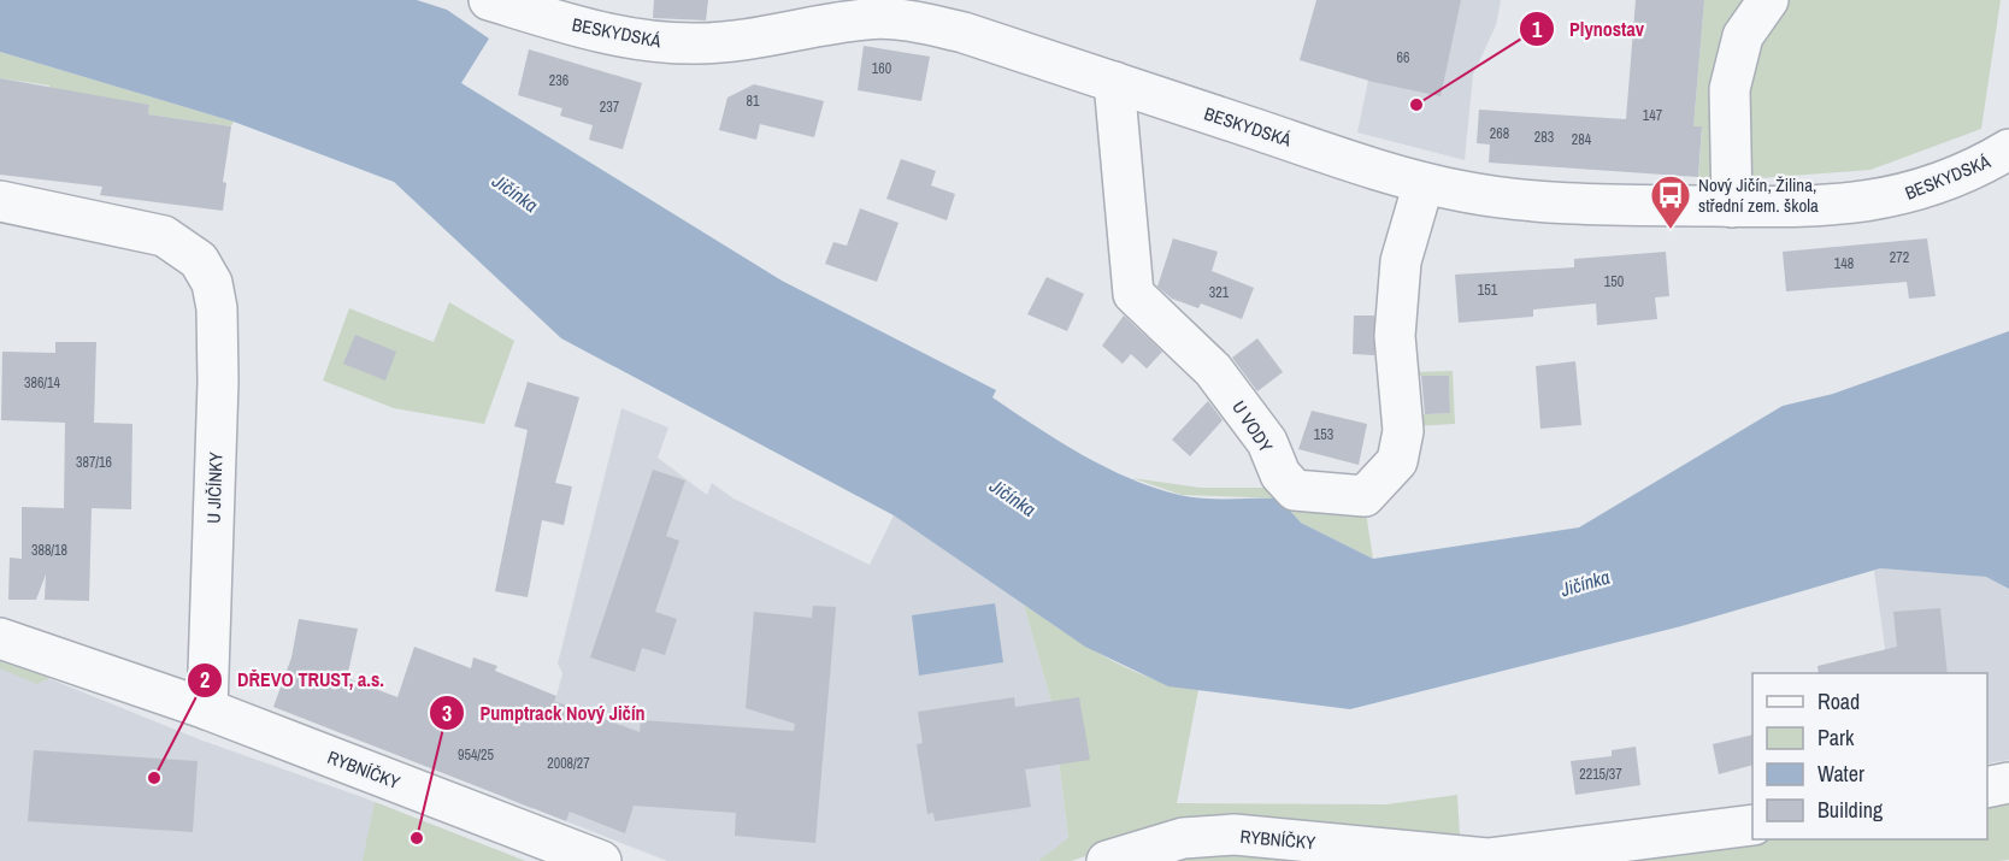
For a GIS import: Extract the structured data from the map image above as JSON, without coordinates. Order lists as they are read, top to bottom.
{
  "streets": {
    "street": [
      "BESKYDSKÁ",
      "U VODY",
      "U JIČÍNKY",
      "RYBNÍČKY"
    ]
  },
  "crossings": [
    ["BESKYDSKÁ", "U VODY"],
    ["U JIČÍNKY", "RYBNÍČKY"]
  ],
  "water": ["Jičínka"],
  "places": {
    "other": ["Plynostav", "DŘEVO TRUST, a.s.", "Pumptrack Nový Jičín"],
    "bus stop": ["Nový Jičín, Žilina, střední zem. škola"]
  },
  "house_numbers": [
    "66",
    "160",
    "236",
    "81",
    "237",
    "147",
    "268",
    "283",
    "284",
    "272",
    "148",
    "150",
    "151",
    "321",
    "386/14",
    "153",
    "387/16",
    "388/18",
    "954/25",
    "2008/27",
    "2215/37"
  ],
  "legend": [
    "Road",
    "Park",
    "Water",
    "Building"
  ]
}
